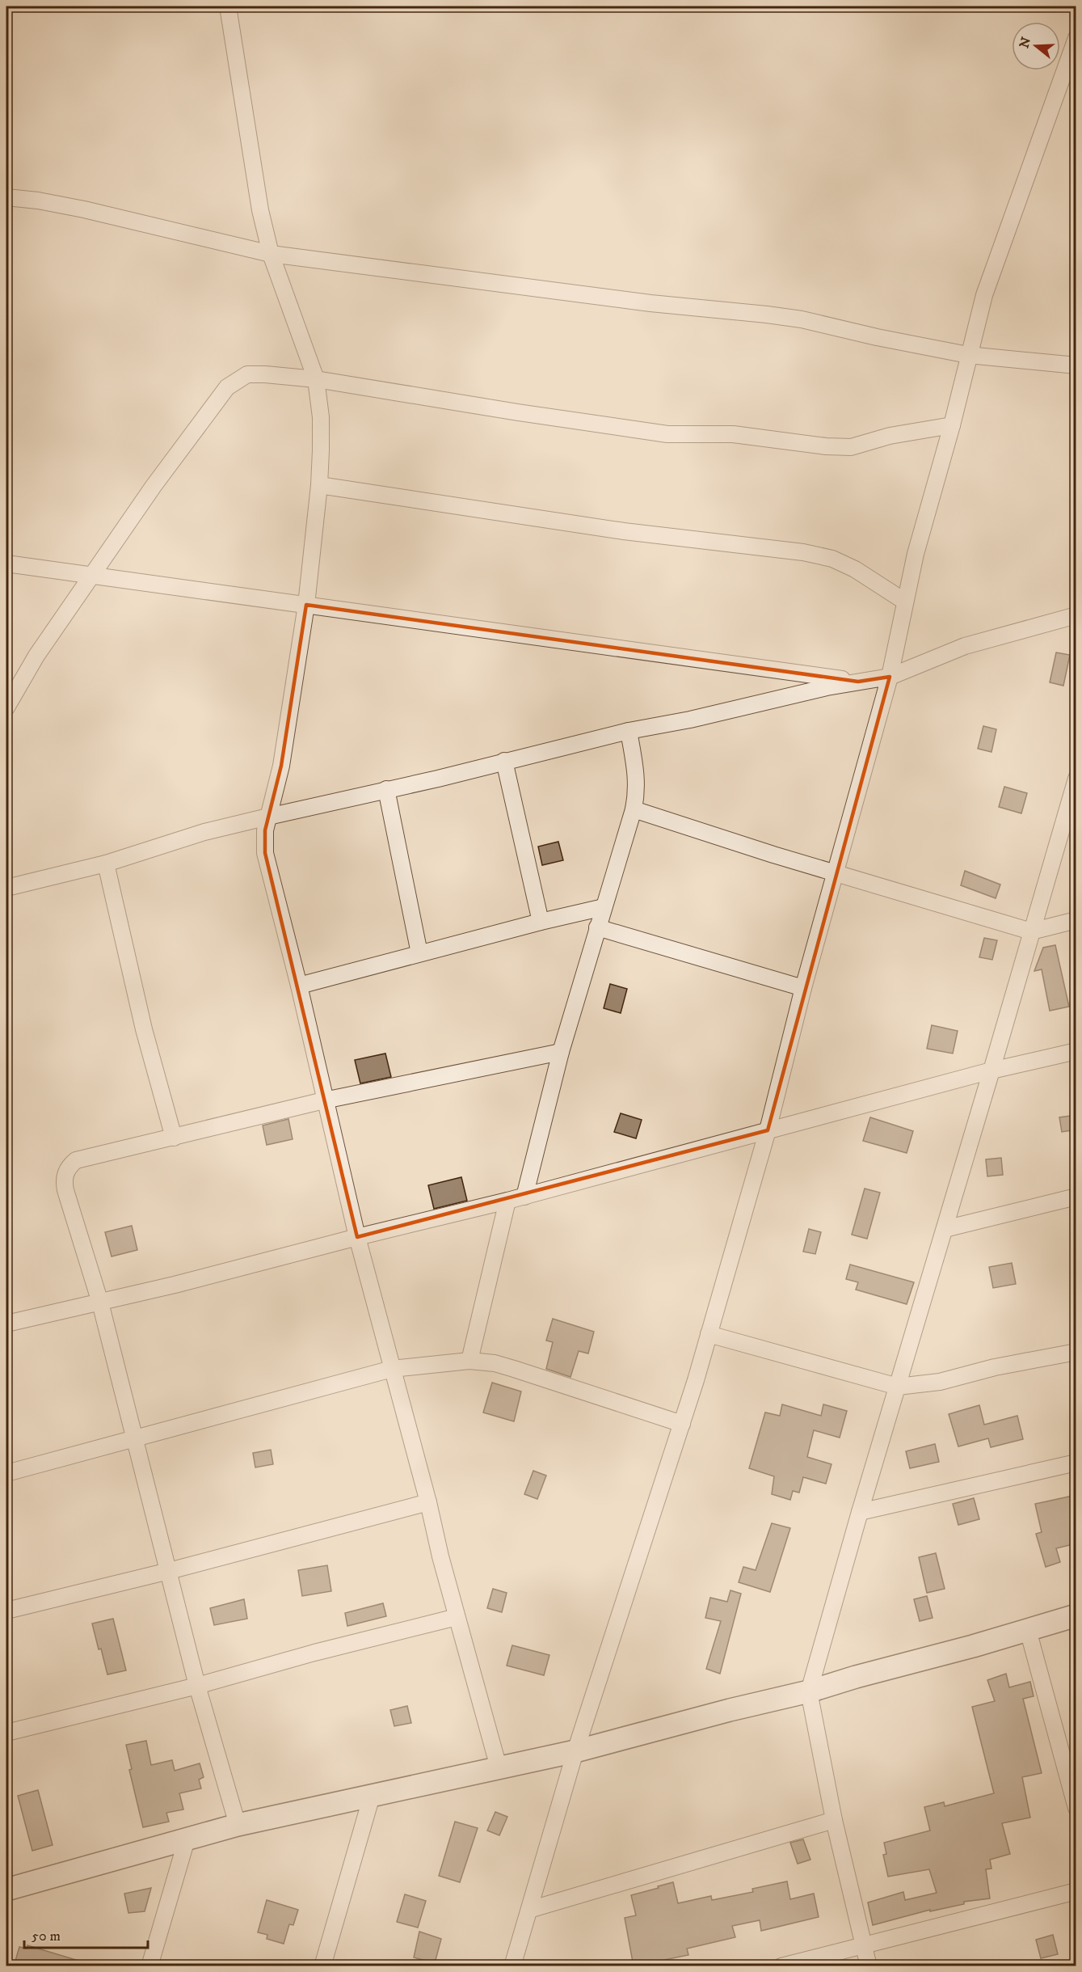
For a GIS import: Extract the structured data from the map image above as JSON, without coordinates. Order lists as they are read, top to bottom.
{
  "scale_bar": "50 m",
  "north": "left"
}
